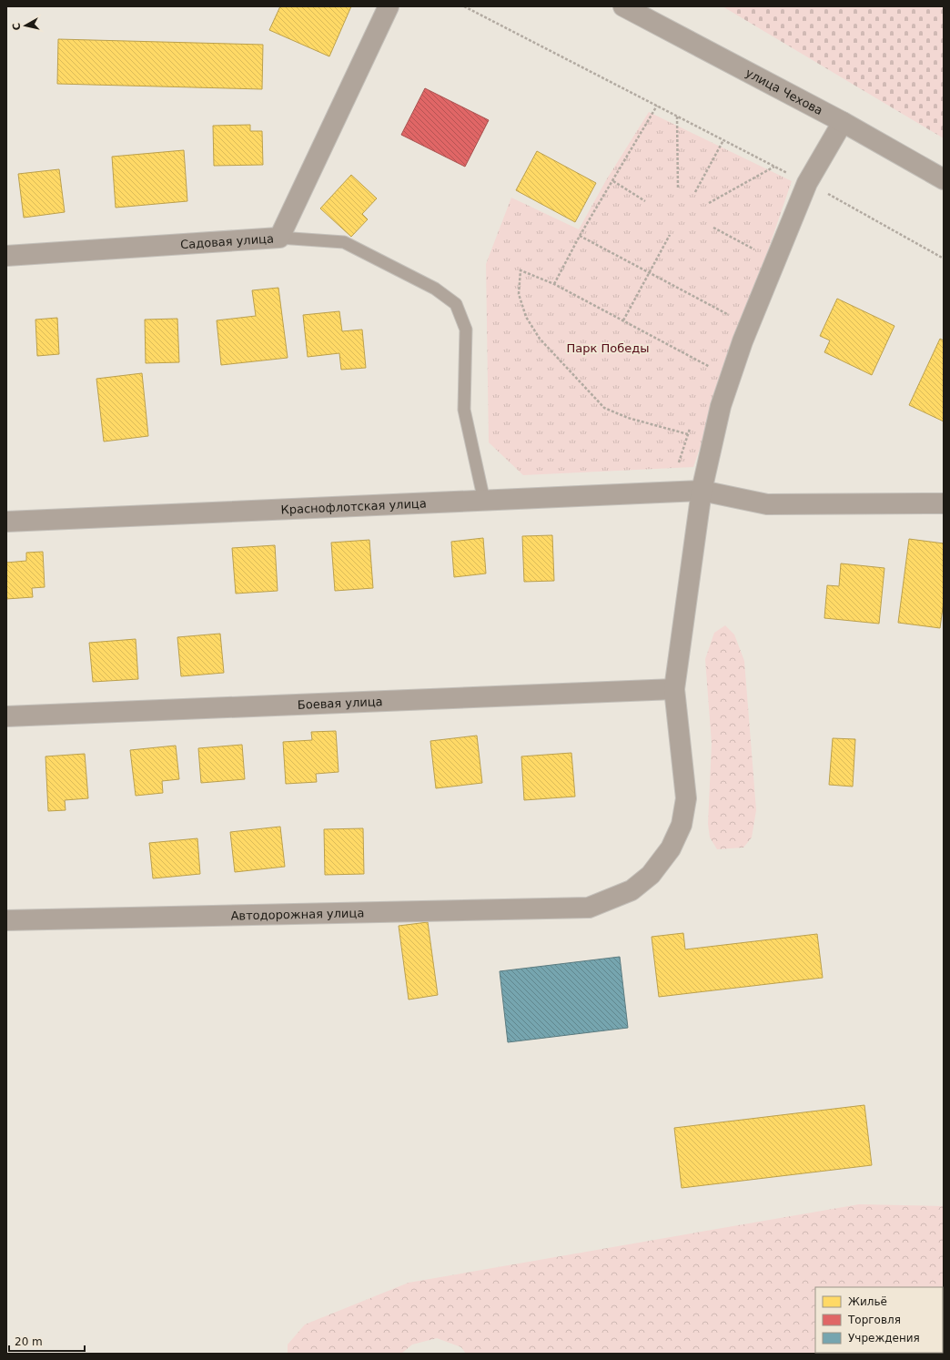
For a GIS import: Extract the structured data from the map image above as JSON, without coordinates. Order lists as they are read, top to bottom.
{
  "streets": {
    "street": [
      "улица Чехова",
      "Садовая улица",
      "Краснофлотская улица",
      "Боевая улица",
      "Автодорожная улица"
    ]
  },
  "crossings": [
    ["Боевая улица", "Автодорожная улица"]
  ],
  "parks": ["Парк Победы"],
  "legend": ["Жильё", "Торговля", "Учреждения"],
  "scale_bar": "20 m",
  "north": "left"
}
